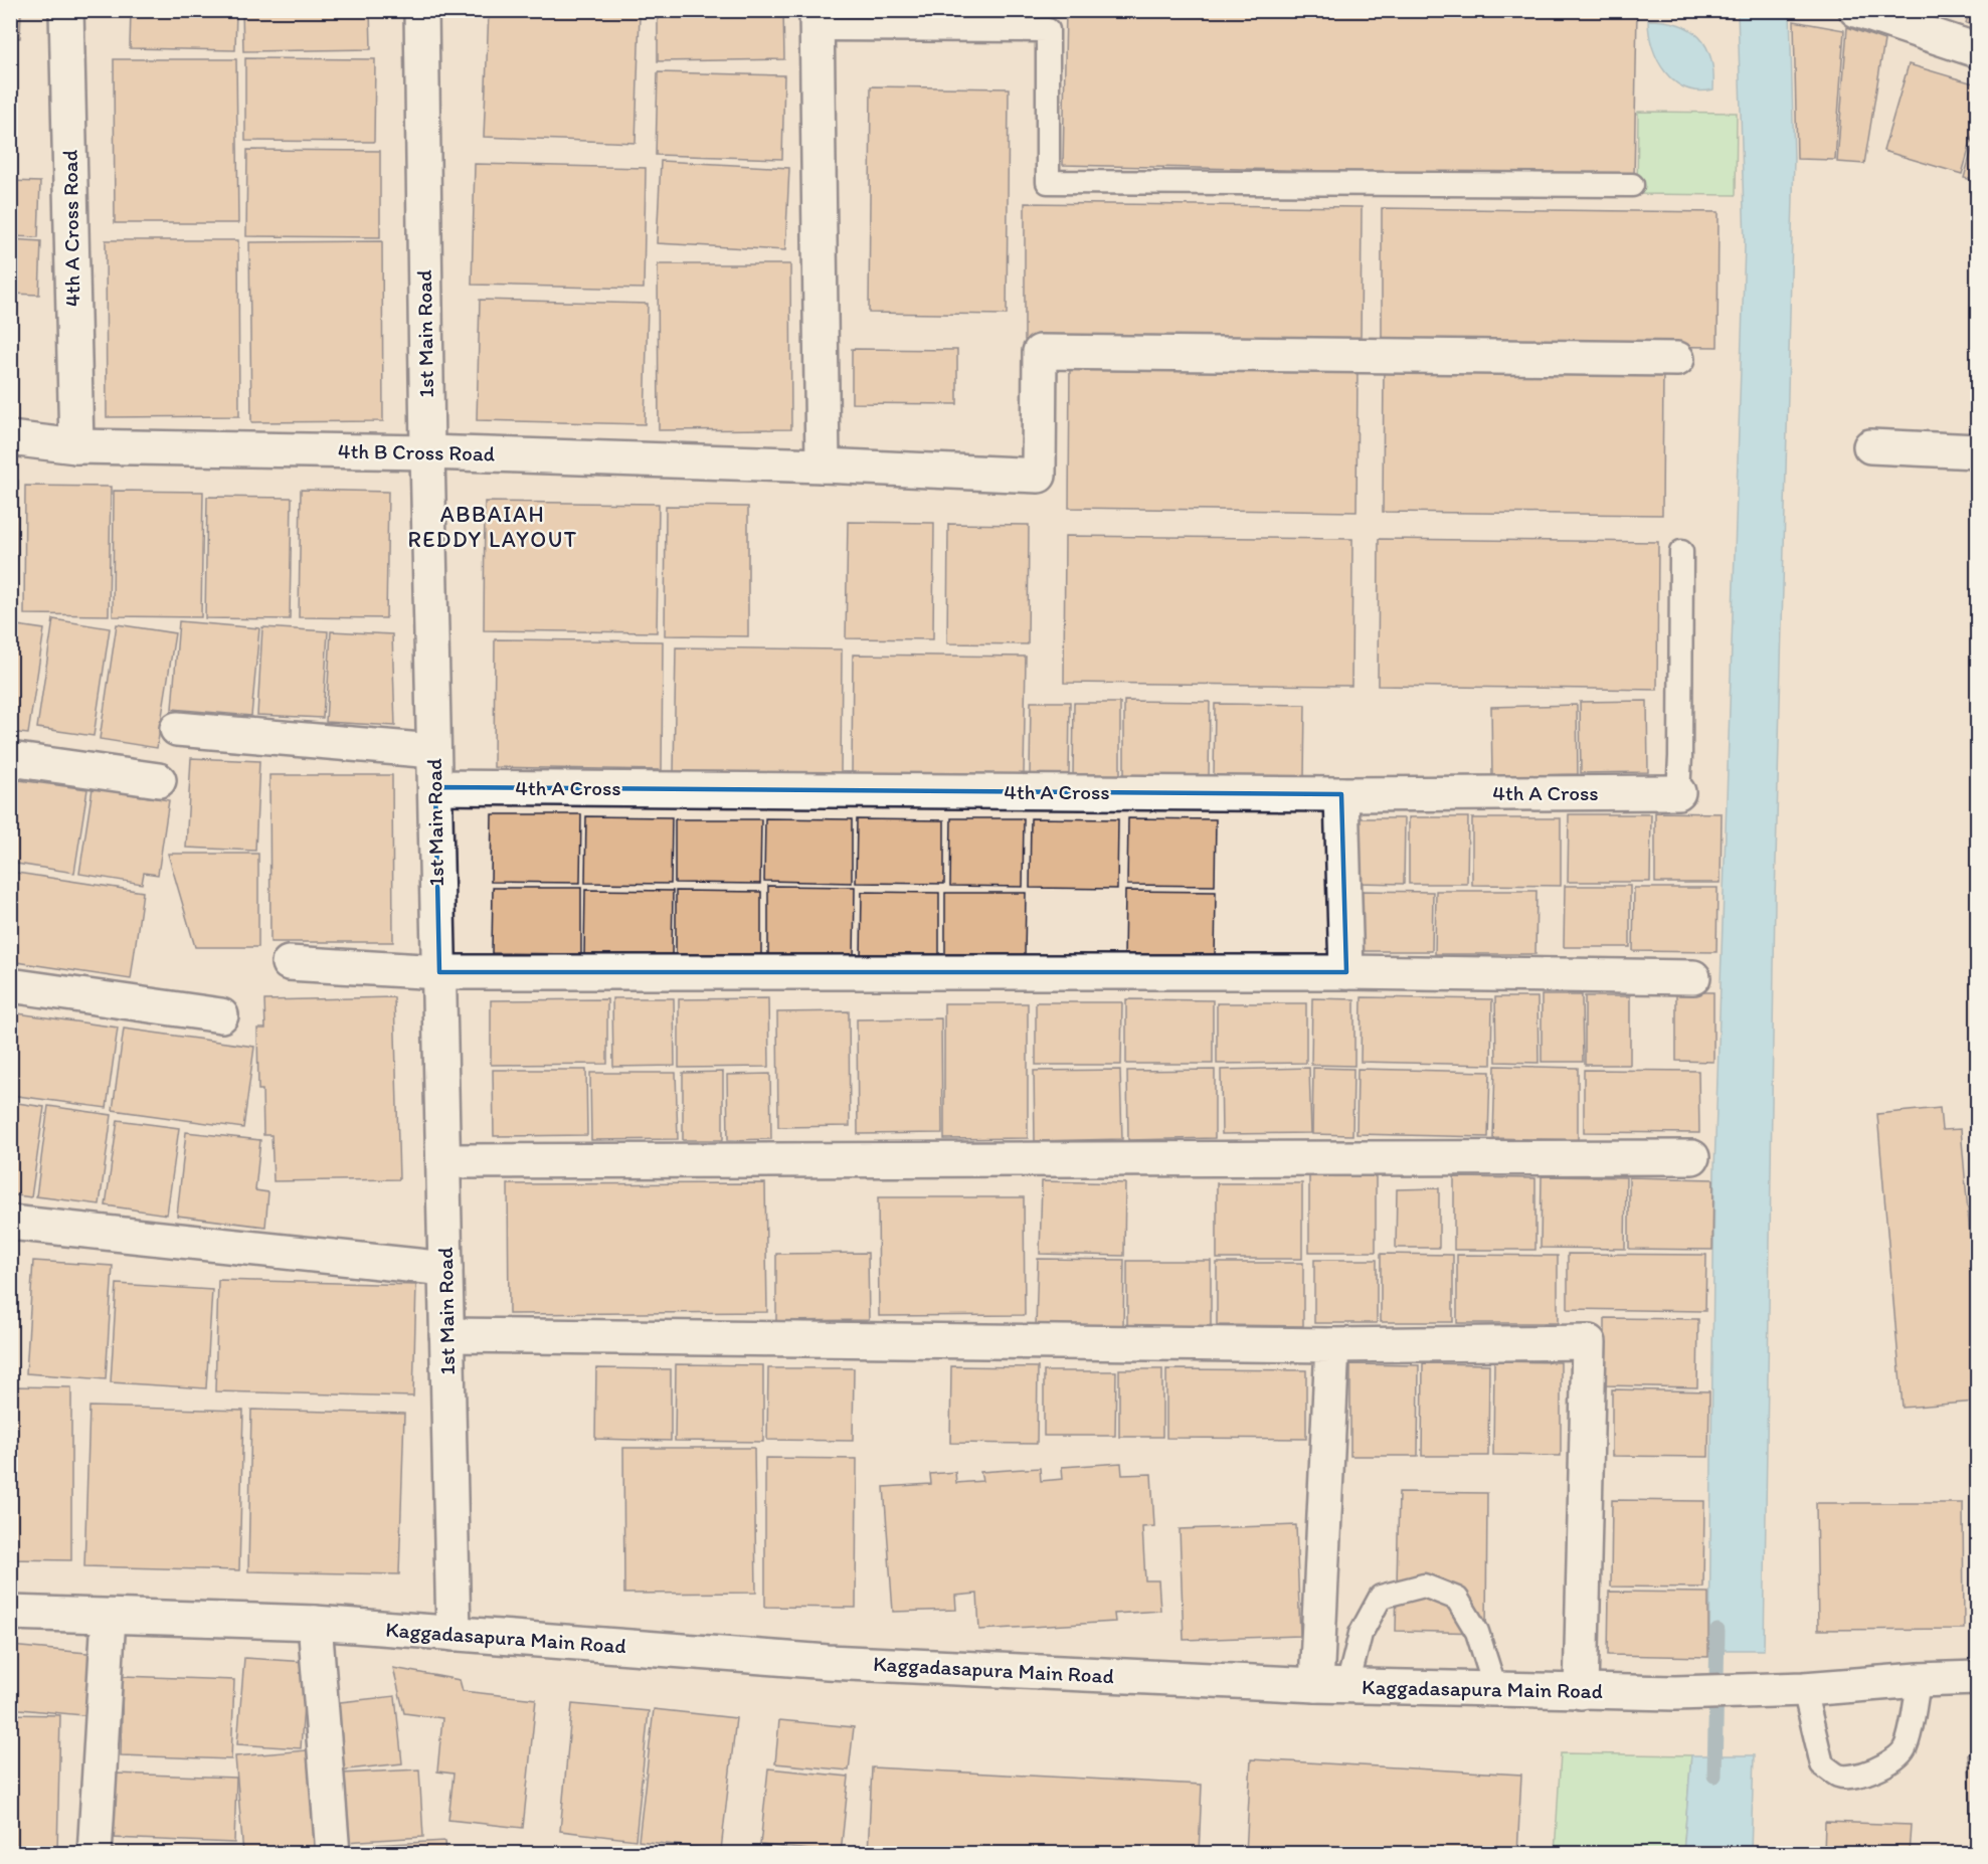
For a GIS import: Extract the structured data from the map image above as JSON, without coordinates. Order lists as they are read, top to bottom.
{
  "streets": {
    "street": [
      "4th A Cross Road",
      "1st Main Road",
      "4th B Cross Road",
      "4th A Cross",
      "Kaggadasapura Main Road"
    ]
  },
  "crossings": [
    ["4th A Cross Road", "4th B Cross Road"],
    ["1st Main Road", "4th B Cross Road"],
    ["1st Main Road", "4th A Cross"],
    ["1st Main Road", "Kaggadasapura Main Road"]
  ],
  "districts": ["ABBAIAH REDDY LAYOUT"]
}
